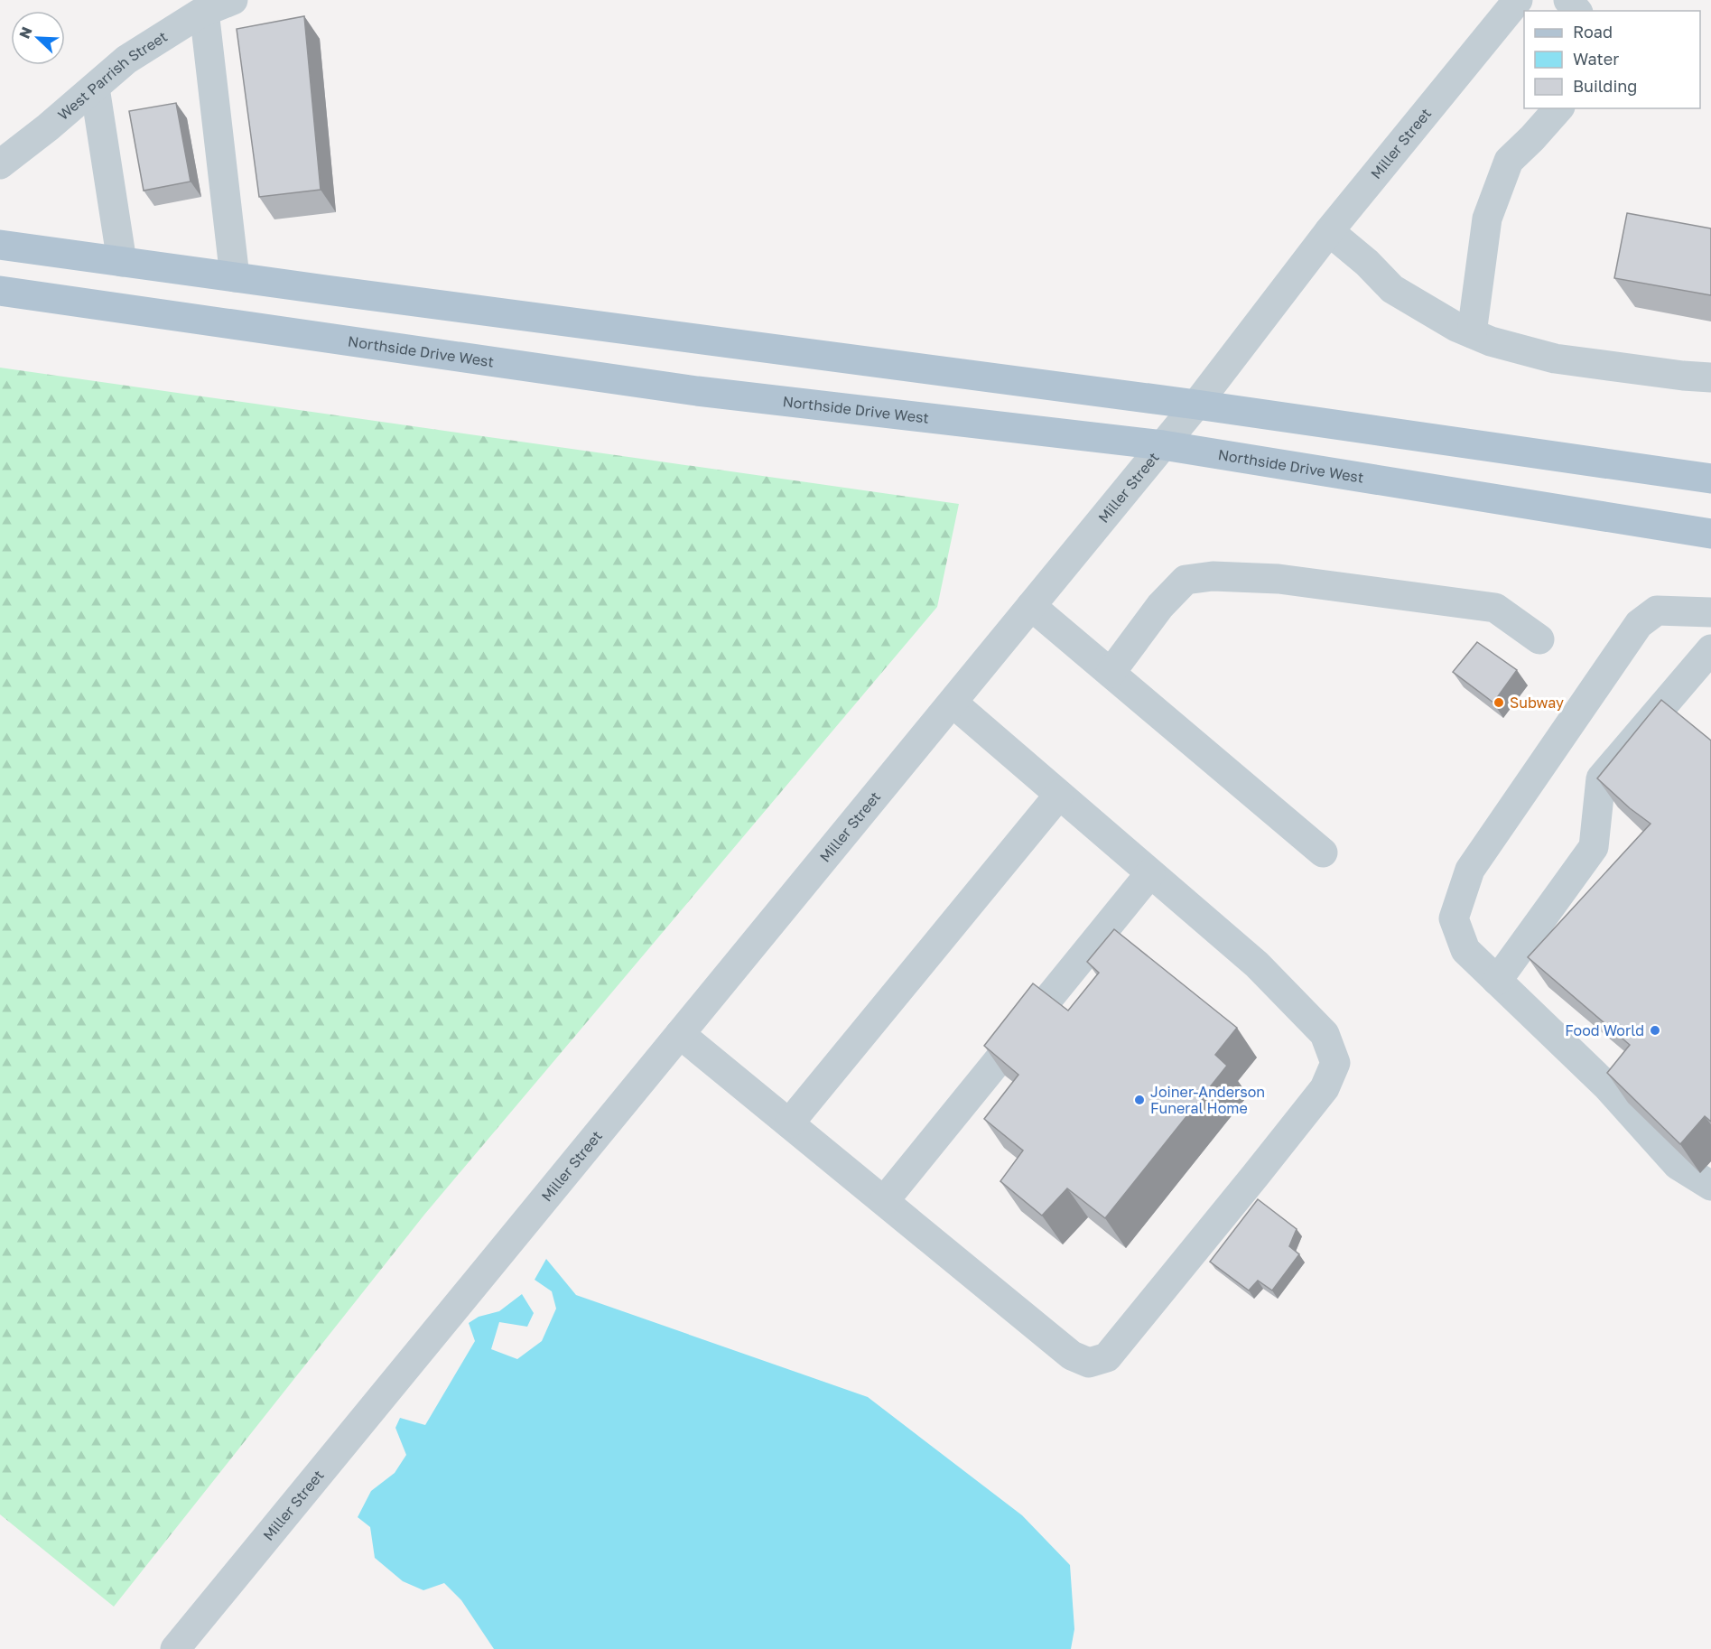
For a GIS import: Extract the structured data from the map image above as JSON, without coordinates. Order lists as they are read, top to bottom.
{
  "streets": {
    "main road": ["Northside Drive West"],
    "street": ["West Parrish Street", "Miller Street"]
  },
  "crossings": [
    ["Miller Street", "Northside Drive West"]
  ],
  "places": ["Subway", "Food World", "Joiner-Anderson Funeral Home"],
  "legend": ["Road", "Water", "Building"],
  "north": "top left"
}
